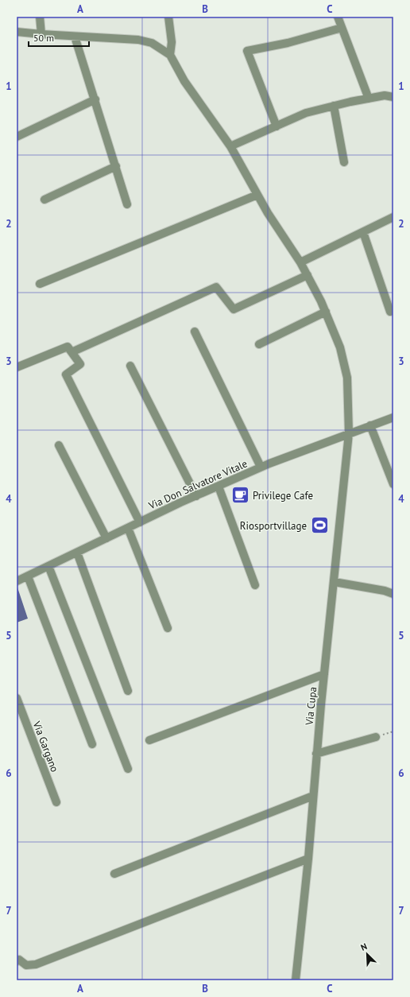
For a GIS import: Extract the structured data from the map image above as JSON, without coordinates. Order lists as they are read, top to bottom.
{
  "streets": {
    "street": ["Via Don Salvatore Vitale", "Via Cupa", "Via Gargano"]
  },
  "crossings": [
    ["Via Don Salvatore Vitale", "Via Cupa"]
  ],
  "places": {
    "cafe": ["Privilege Cafe"],
    "sports": ["Riosportvillage"]
  },
  "scale_bar": "50 m",
  "north": "top left",
  "grid": {
    "columns": ["A", "B", "C"],
    "rows": [
      "1",
      "2",
      "3",
      "4",
      "5",
      "6",
      "7"
    ]
  }
}
